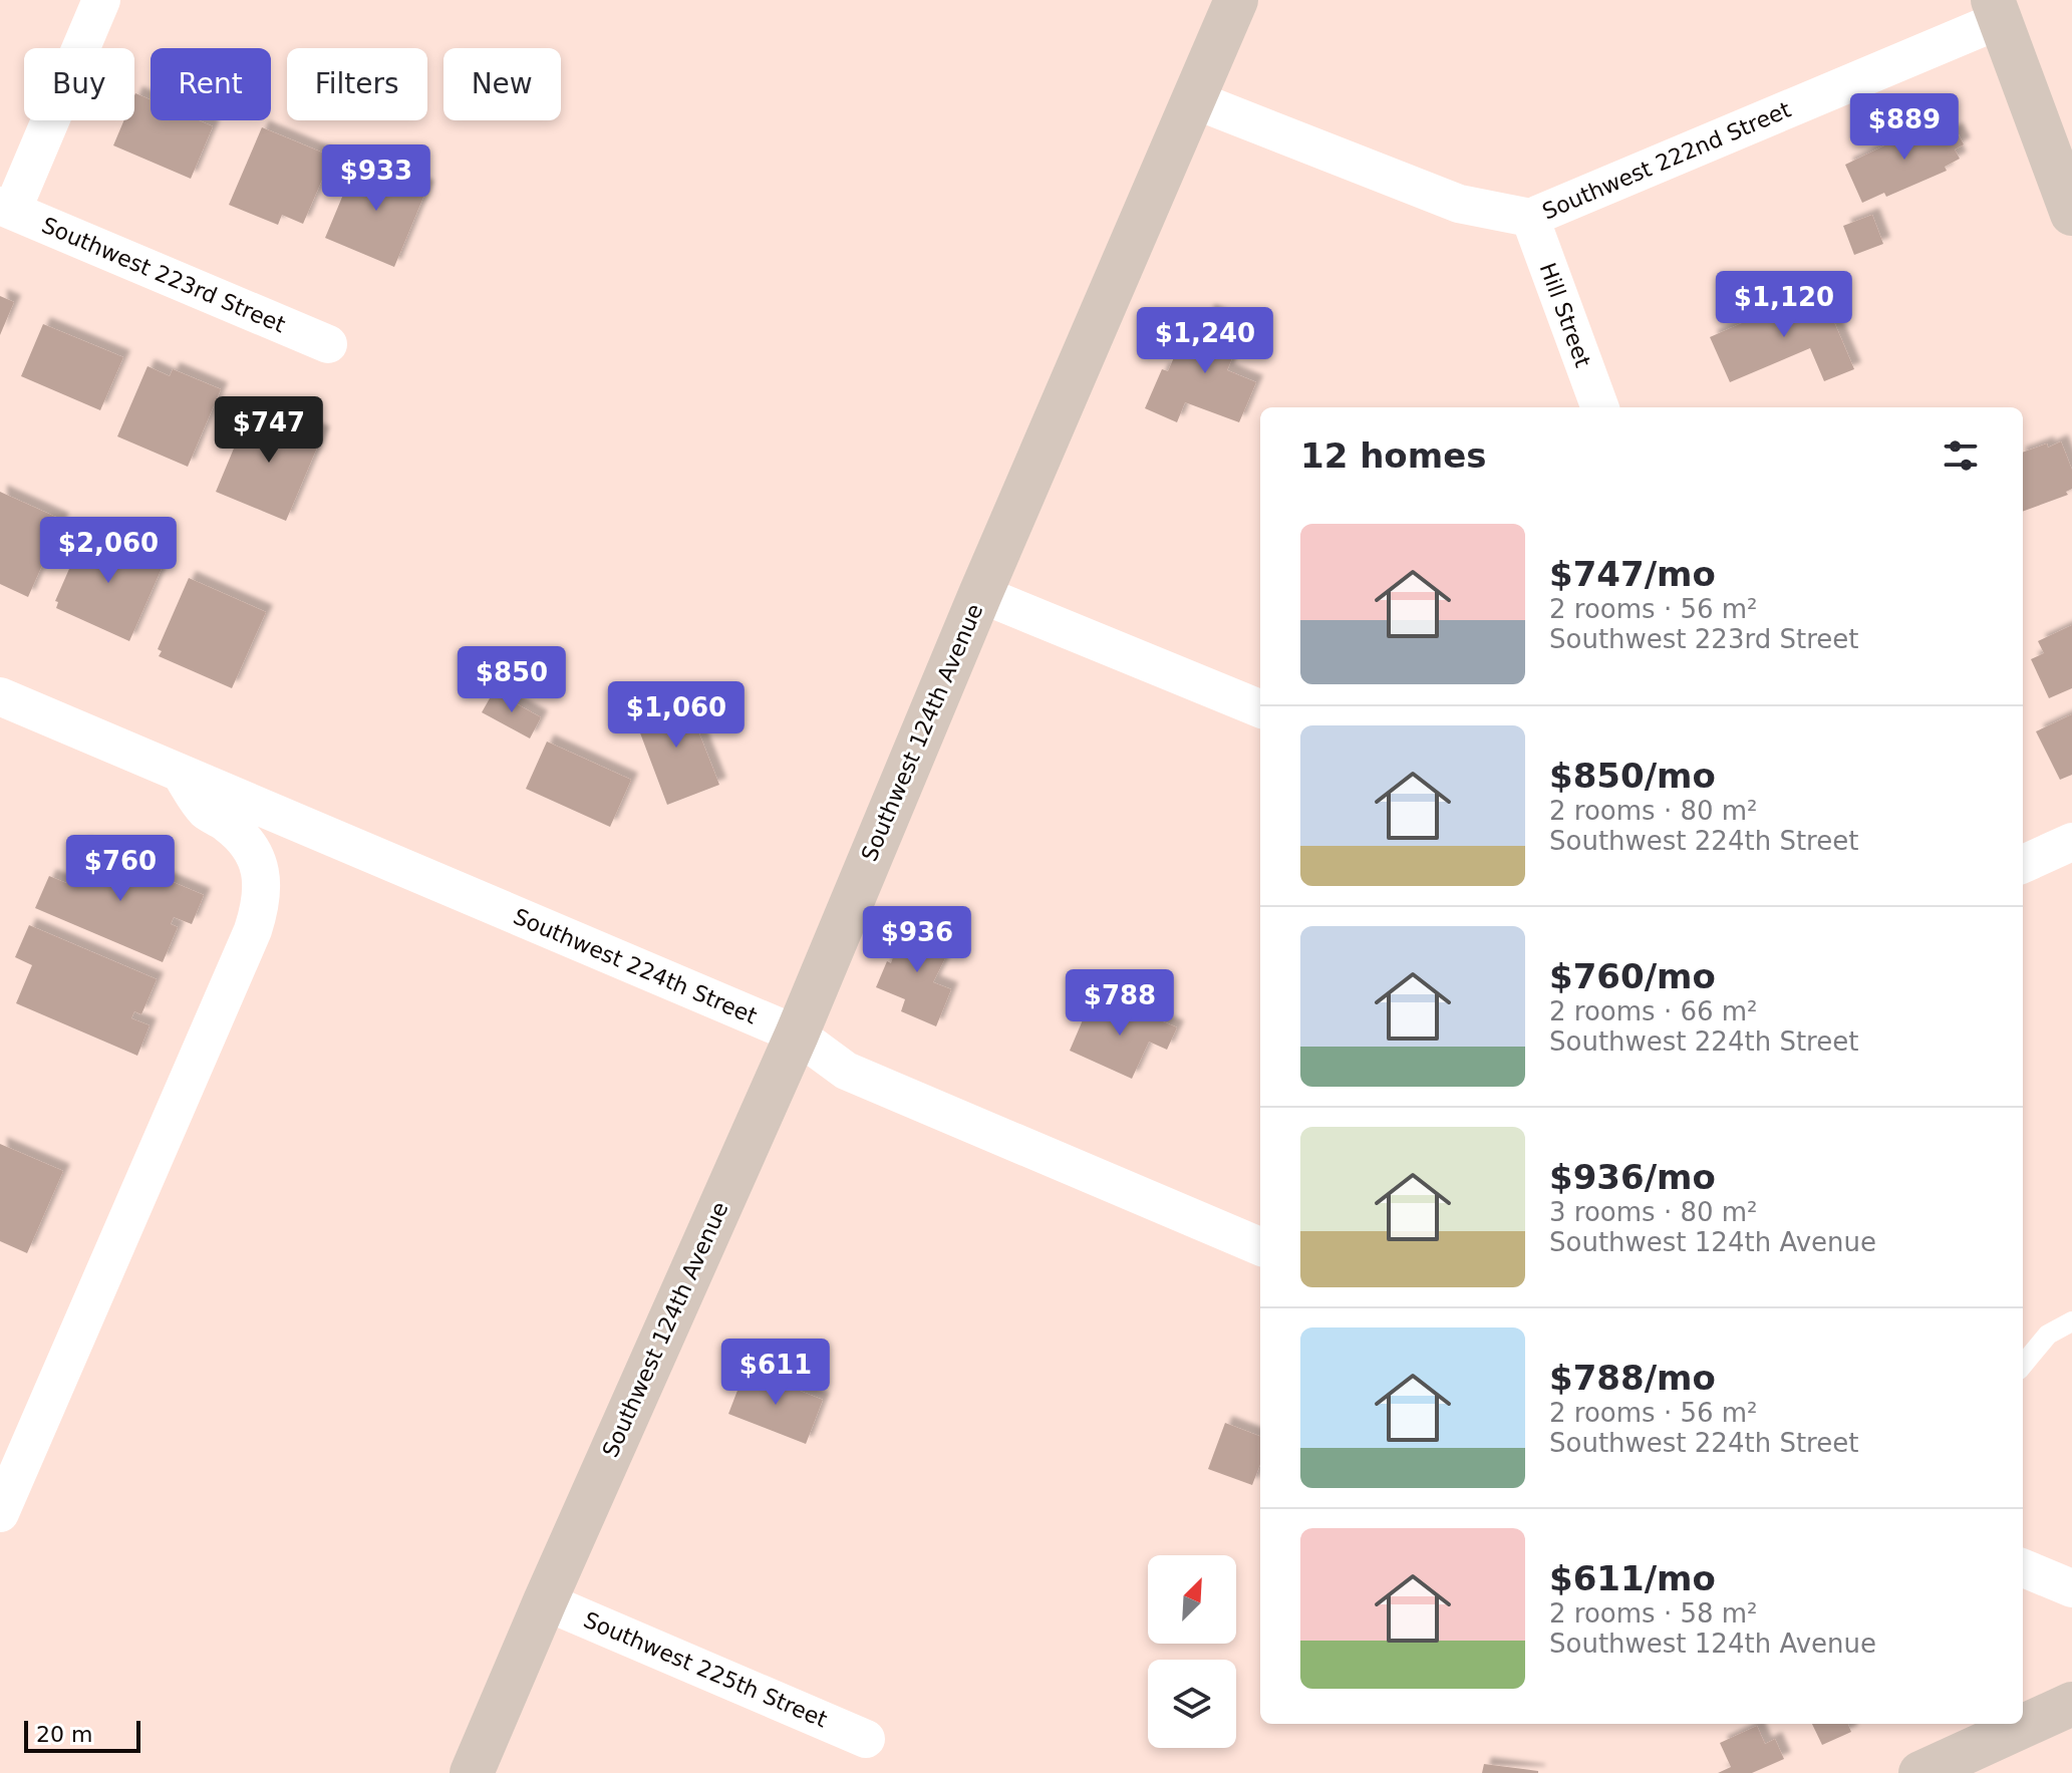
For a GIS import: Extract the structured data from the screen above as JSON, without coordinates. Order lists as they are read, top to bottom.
{
  "streets": {
    "street": [
      "Southwest 222nd Street",
      "Southwest 223rd Street",
      "Hill Street",
      "Southwest 124th Avenue",
      "Southwest 224th Street",
      "Southwest 225th Street"
    ]
  },
  "crossings": [
    ["Southwest 222nd Street", "Hill Street"],
    ["Southwest 222nd Street", "Southwest 124th Avenue"],
    ["Southwest 124th Avenue", "Southwest 224th Street"],
    ["Southwest 124th Avenue", "Southwest 225th Street"]
  ],
  "scale_bar": "20 m",
  "north": "top right",
  "page": {
    "chip": [
      "Buy",
      "Rent",
      "Filters",
      "New"
    ],
    "price": [
      "$889",
      "$933",
      "$1,120",
      "$1,240",
      "$747",
      "$2,060",
      "$850",
      "$1,060",
      "$760",
      "$936",
      "$788",
      "$611"
    ],
    "heading": "12 homes",
    "list": [
      {
        "name": "$747/mo",
        "note": "2 rooms · 56 m² · Southwest 223rd Street"
      },
      {
        "name": "$850/mo",
        "note": "2 rooms · 80 m² · Southwest 224th Street"
      },
      {
        "name": "$760/mo",
        "note": "2 rooms · 66 m² · Southwest 224th Street"
      },
      {
        "name": "$936/mo",
        "note": "3 rooms · 80 m² · Southwest 124th Avenue"
      },
      {
        "name": "$788/mo",
        "note": "2 rooms · 56 m² · Southwest 224th Street"
      },
      {
        "name": "$611/mo",
        "note": "2 rooms · 58 m² · Southwest 124th Avenue"
      }
    ],
    "scale": "20 m"
  }
}
